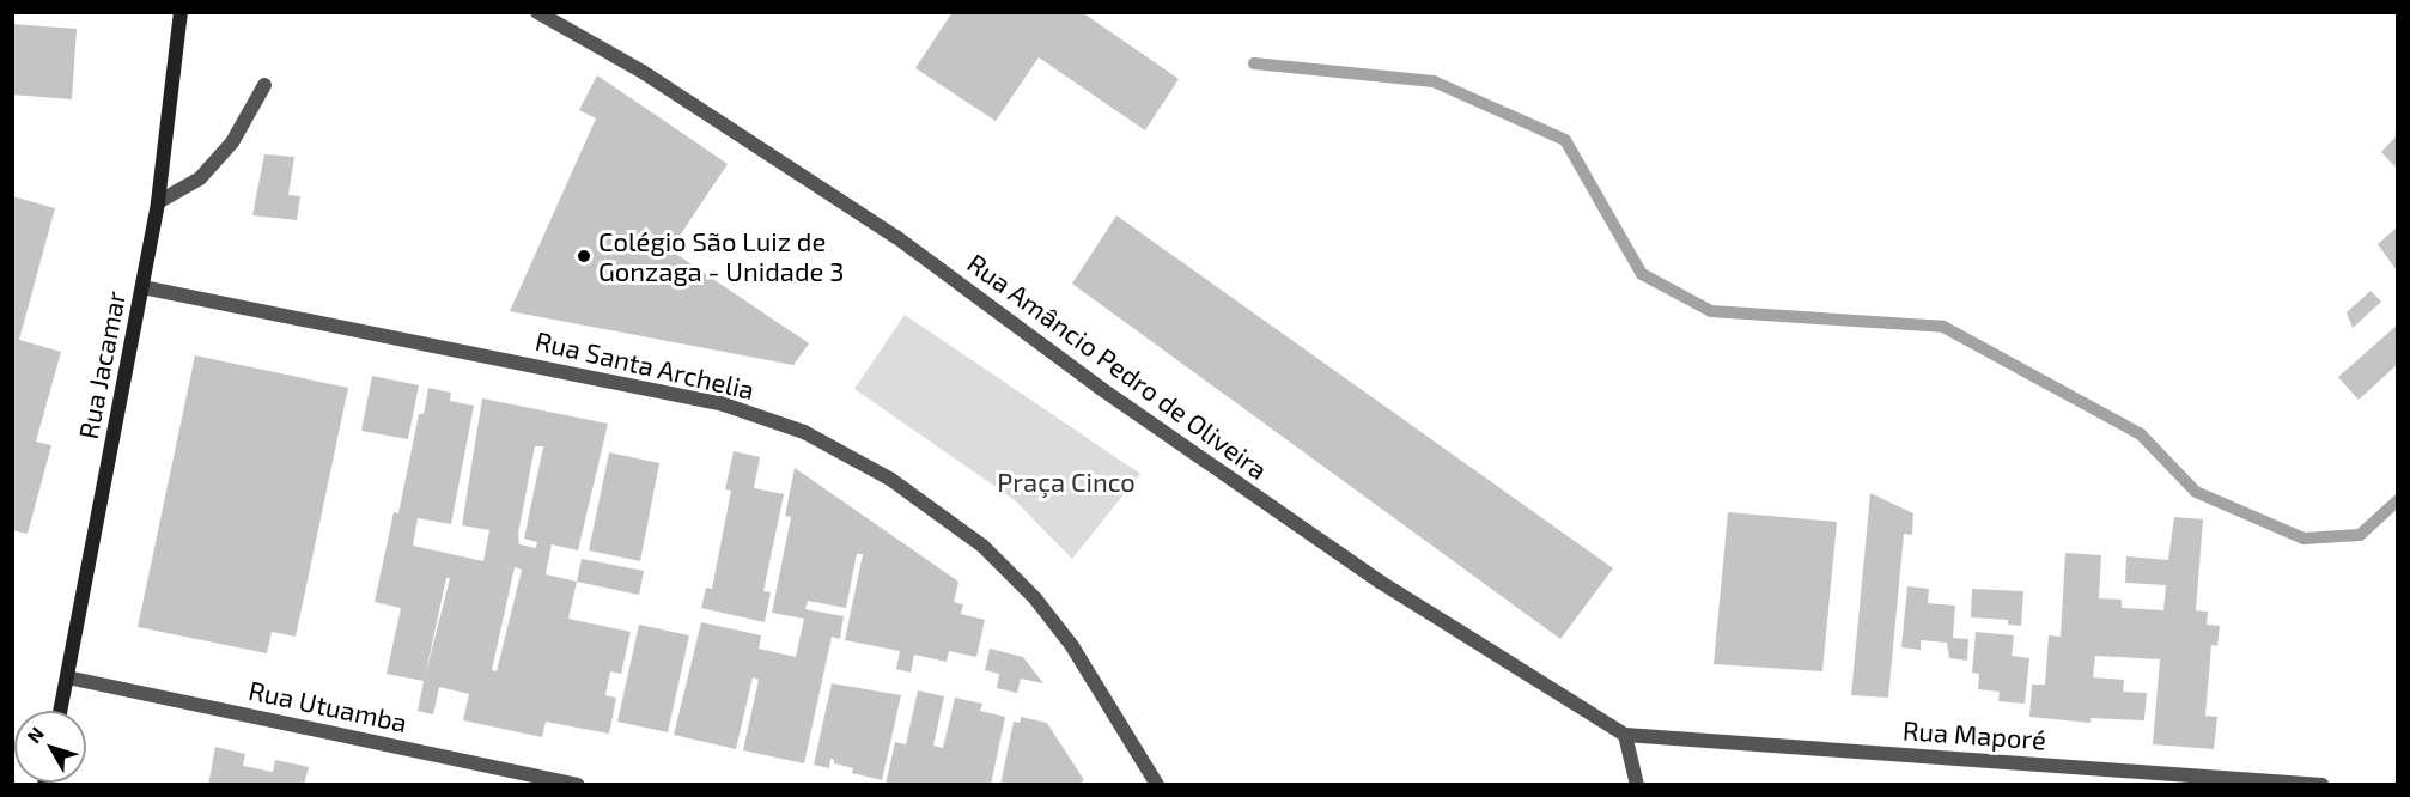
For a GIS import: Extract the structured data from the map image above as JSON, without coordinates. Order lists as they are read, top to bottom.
{
  "streets": {
    "street": [
      "Rua Jacamar",
      "Rua Santa Archelia",
      "Rua Amâncio Pedro de Oliveira",
      "Rua Utuamba",
      "Rua Maporé"
    ]
  },
  "crossings": [
    ["Rua Jacamar", "Rua Santa Archelia"],
    ["Rua Jacamar", "Rua Utuamba"],
    ["Rua Amâncio Pedro de Oliveira", "Rua Maporé"]
  ],
  "parks": ["Praça Cinco"],
  "places": ["Colégio São Luiz de Gonzaga - Unidade 3"],
  "north": "top left"
}
